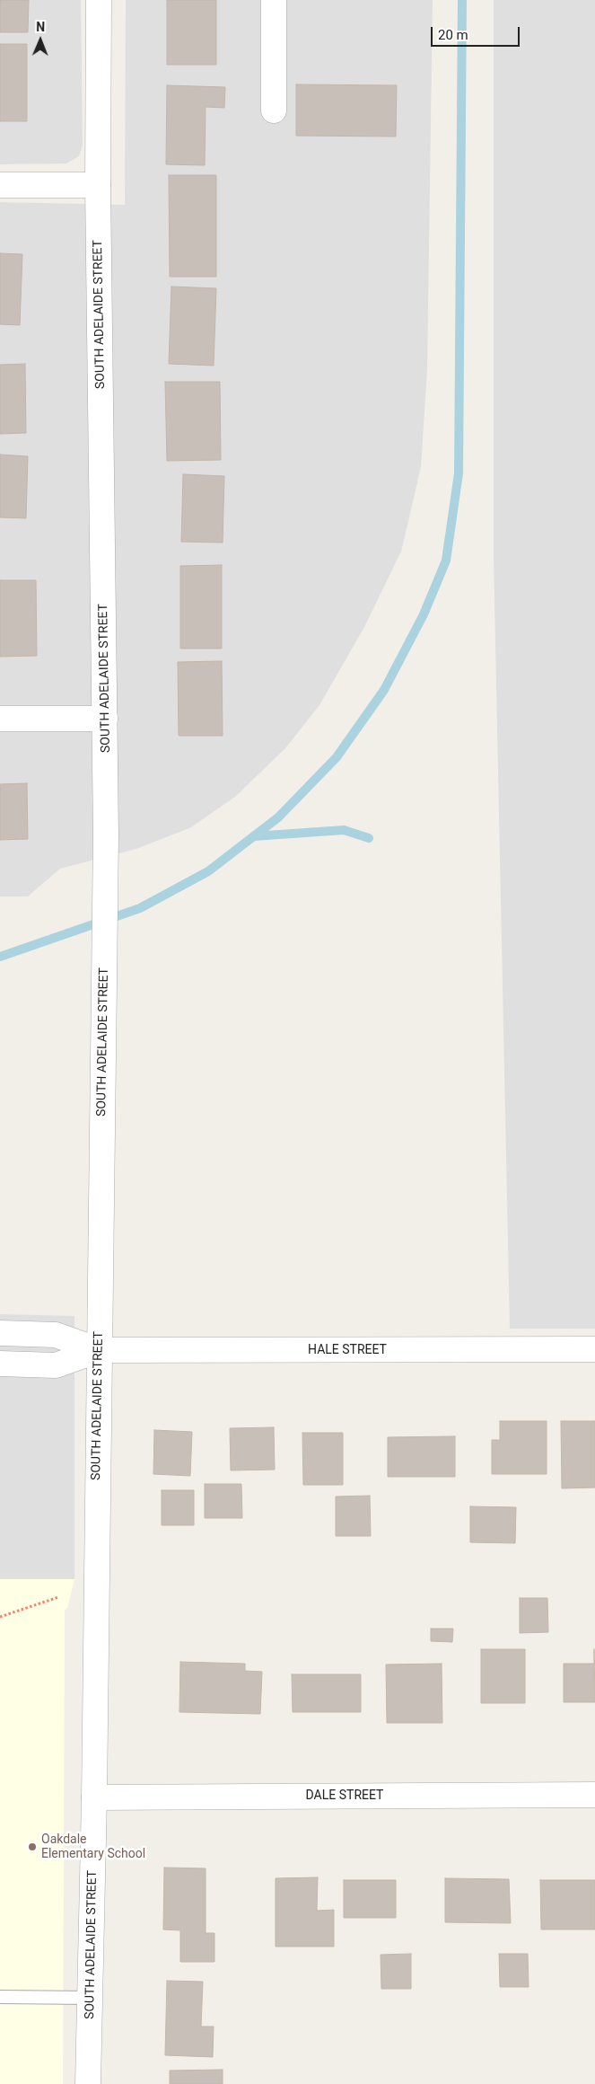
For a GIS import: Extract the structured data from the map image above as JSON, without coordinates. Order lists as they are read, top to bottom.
{
  "streets": {
    "street": ["SOUTH ADELAIDE STREET", "HALE STREET", "DALE STREET"]
  },
  "crossings": [
    ["SOUTH ADELAIDE STREET", "HALE STREET"],
    ["SOUTH ADELAIDE STREET", "DALE STREET"]
  ],
  "places": ["Oakdale Elementary School"],
  "scale_bar": "20 m",
  "north": "top"
}
